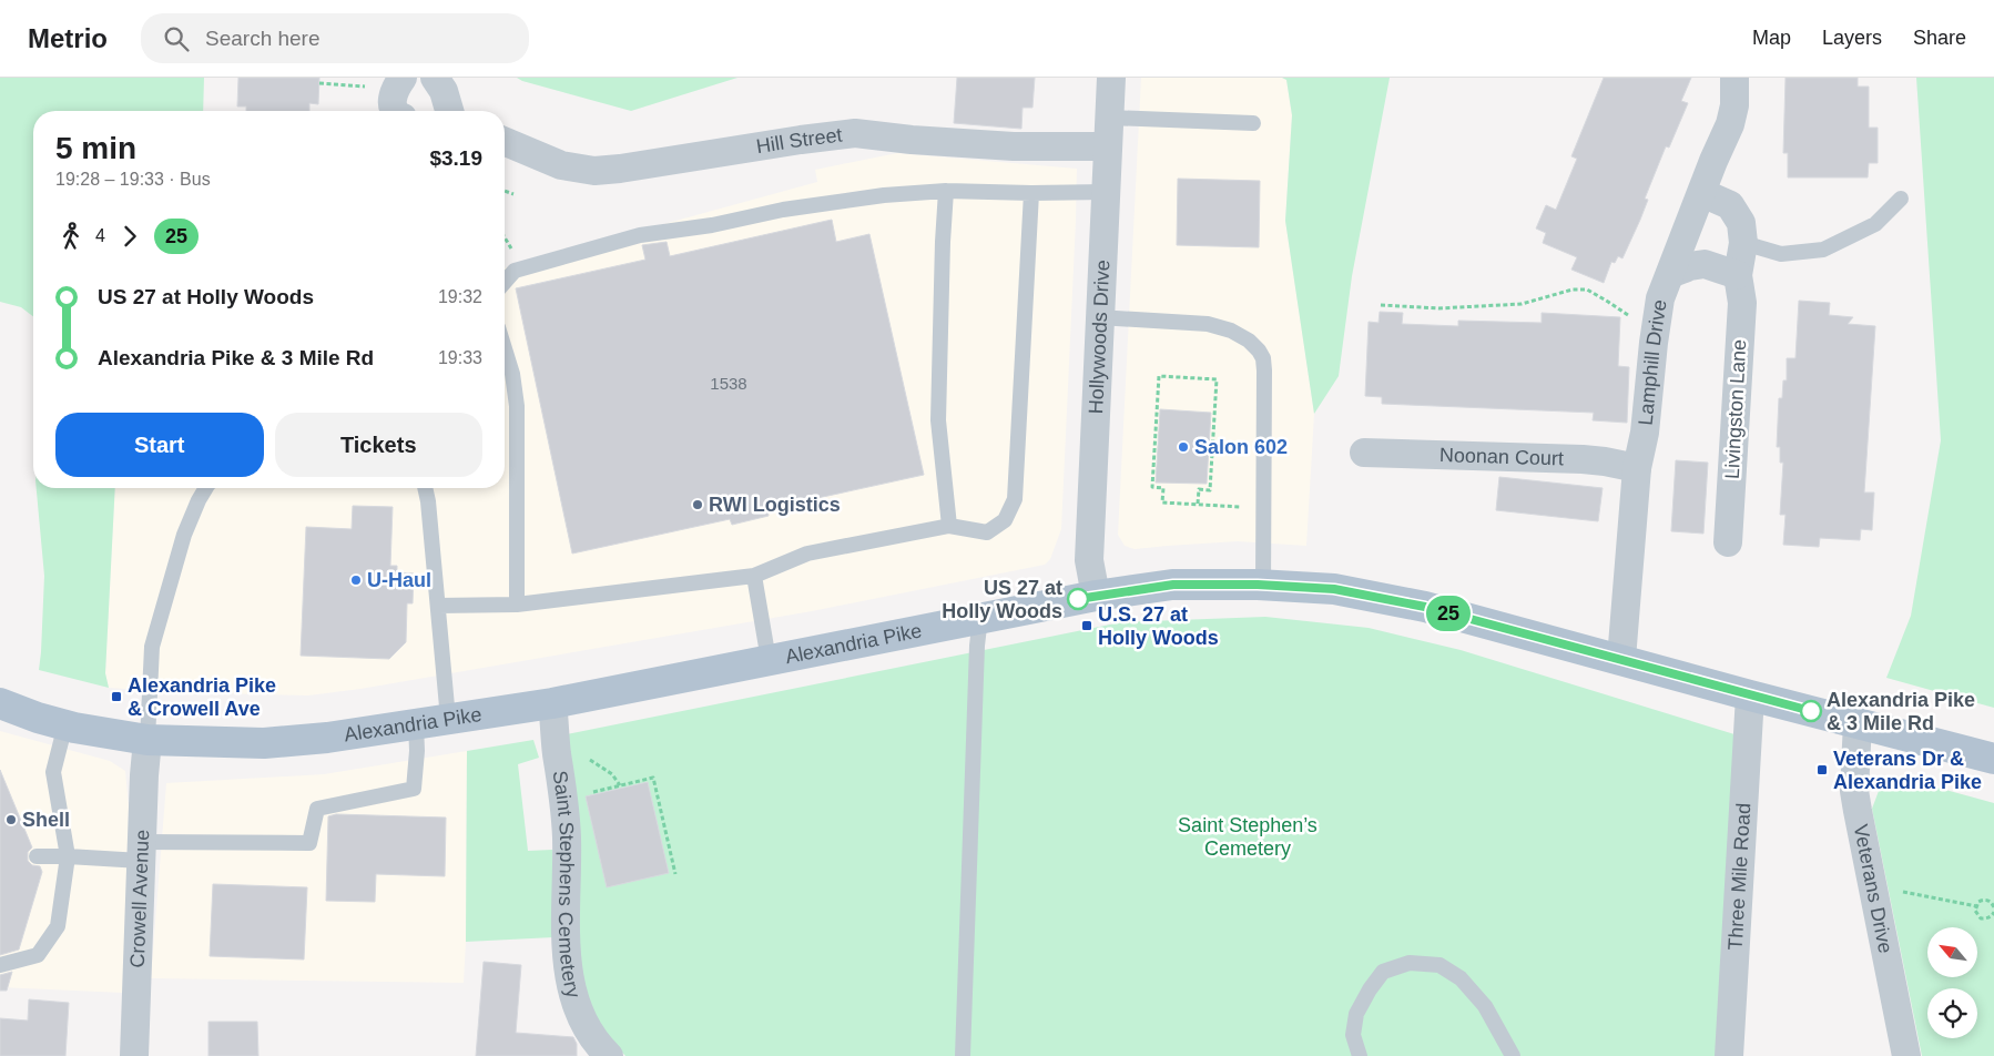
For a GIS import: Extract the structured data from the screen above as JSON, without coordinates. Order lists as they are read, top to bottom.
{
  "streets": {
    "main road": ["Alexandria Pike"],
    "street": [
      "Hill Street",
      "Hollywoods Drive",
      "Lamphill Drive",
      "Livingston Lane",
      "Noonan Court",
      "Three Mile Road",
      "Saint Stephens Cemetery",
      "Veterans Drive",
      "Crowell Avenue"
    ]
  },
  "crossings": [
    ["Hill Street", "Hollywoods Drive"],
    ["Hollywoods Drive", "Alexandria Pike"],
    ["Lamphill Drive", "Livingston Lane"],
    ["Lamphill Drive", "Noonan Court"],
    ["Lamphill Drive", "Alexandria Pike"],
    ["Alexandria Pike", "Three Mile Road"],
    ["Alexandria Pike", "Saint Stephens Cemetery"],
    ["Alexandria Pike", "Veterans Drive"],
    ["Alexandria Pike", "Crowell Avenue"]
  ],
  "parks": ["Saint Stephen’s Cemetery"],
  "places": {
    "other": [
      "Salon 602",
      "RWI Logistics",
      "U-Haul",
      "US 27 at Holly Woods",
      "Alexandria Pike & 3 Mile Rd",
      "Shell"
    ],
    "transit": ["U.S. 27 at Holly Woods", "Alexandria Pike & Crowell Ave", "Veterans Dr & Alexandria Pike"]
  },
  "lines": ["bus line 25"],
  "house_numbers": ["1538"],
  "north": "top left",
  "page": {
    "header": "Metrio",
    "search": "Search here",
    "nav": ["Map", "Layers", "Share"],
    "on_map": "25",
    "heading": ["5 min", "19:28 – 19:33 · Bus", "$3.19"],
    "legs": ["4", "25"],
    "list": [
      {
        "name": "US 27 at Holly Woods",
        "value": "19:32"
      },
      {
        "name": "Alexandria Pike & 3 Mile Rd",
        "value": "19:33"
      }
    ],
    "buttons": ["Start", "Tickets"]
  }
}
